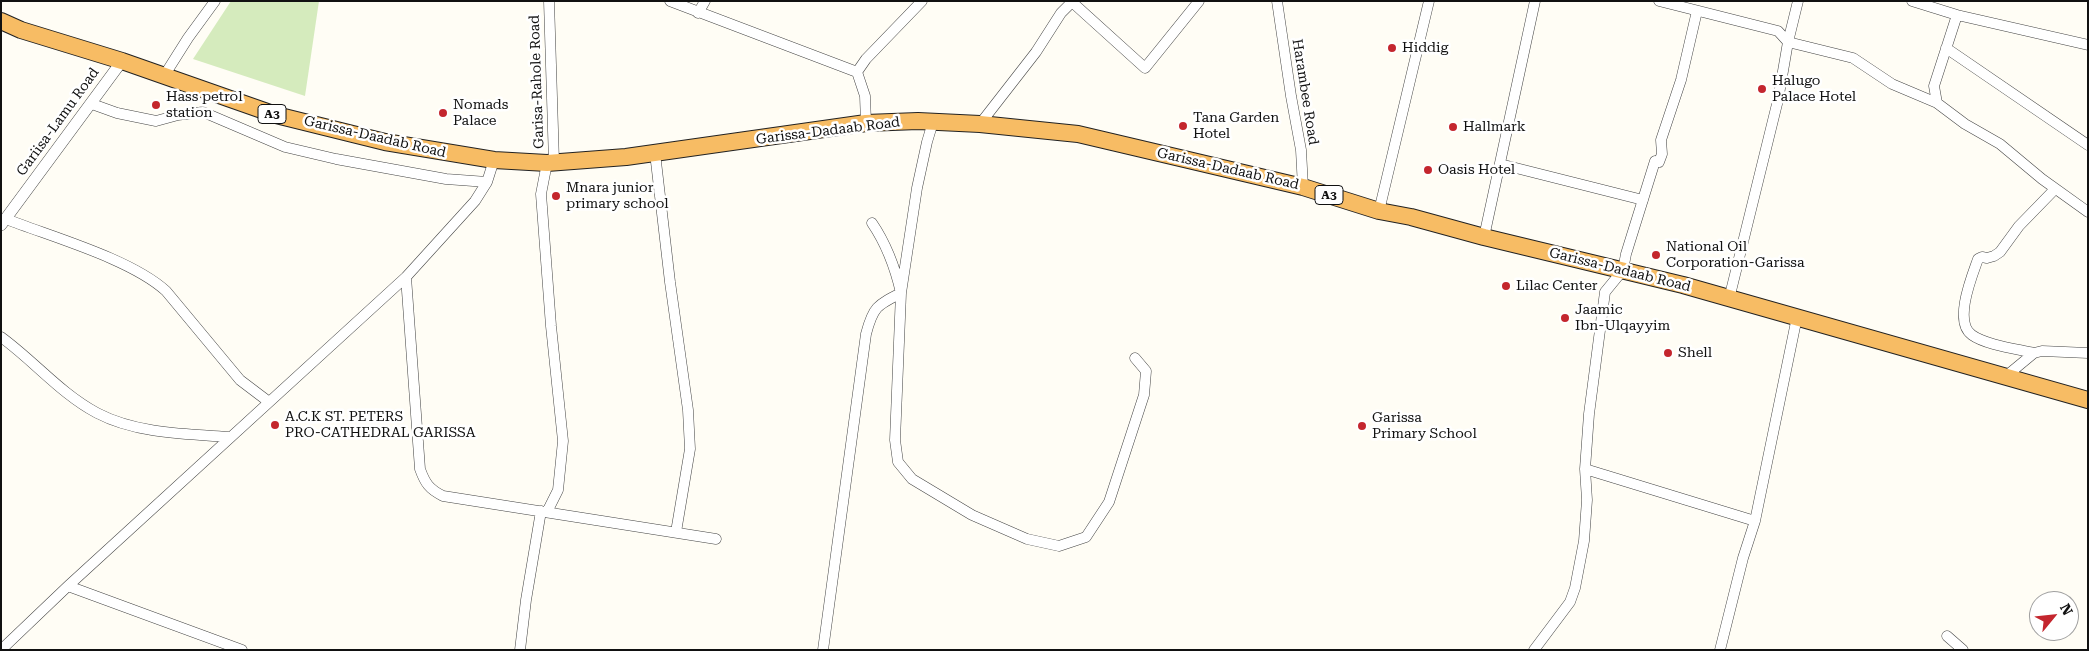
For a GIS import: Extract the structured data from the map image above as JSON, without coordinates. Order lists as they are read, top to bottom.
{
  "streets": {
    "highway": ["A3", "Garissa-Dadaab Road", "Garissa-Daadab Road"],
    "street": ["Garisa-Rahole Road", "Harambee Road", "Gariisa-Lamu Road"]
  },
  "crossings": [
    ["Garisa-Rahole Road", "Garissa-Dadaab Road"],
    ["Garisa-Rahole Road", "Garissa-Daadab Road"],
    ["Harambee Road", "Garissa-Dadaab Road"],
    ["Gariisa-Lamu Road", "Garissa-Daadab Road"],
    ["Garissa-Dadaab Road", "Garissa-Daadab Road"]
  ],
  "places": [
    "Hiddig",
    "Halugo Palace Hotel",
    "Hass petrol station",
    "Nomads Palace",
    "Tana Garden Hotel",
    "Hallmark",
    "Oasis Hotel",
    "Mnara junior primary school",
    "National Oil Corporation-Garissa",
    "Lilac Center",
    "Jaamic Ibn-Ulqayyim",
    "Shell",
    "A.C.K ST. PETERS PRO-CATHEDRAL GARISSA",
    "Garissa Primary School"
  ],
  "north": "top right"
}
